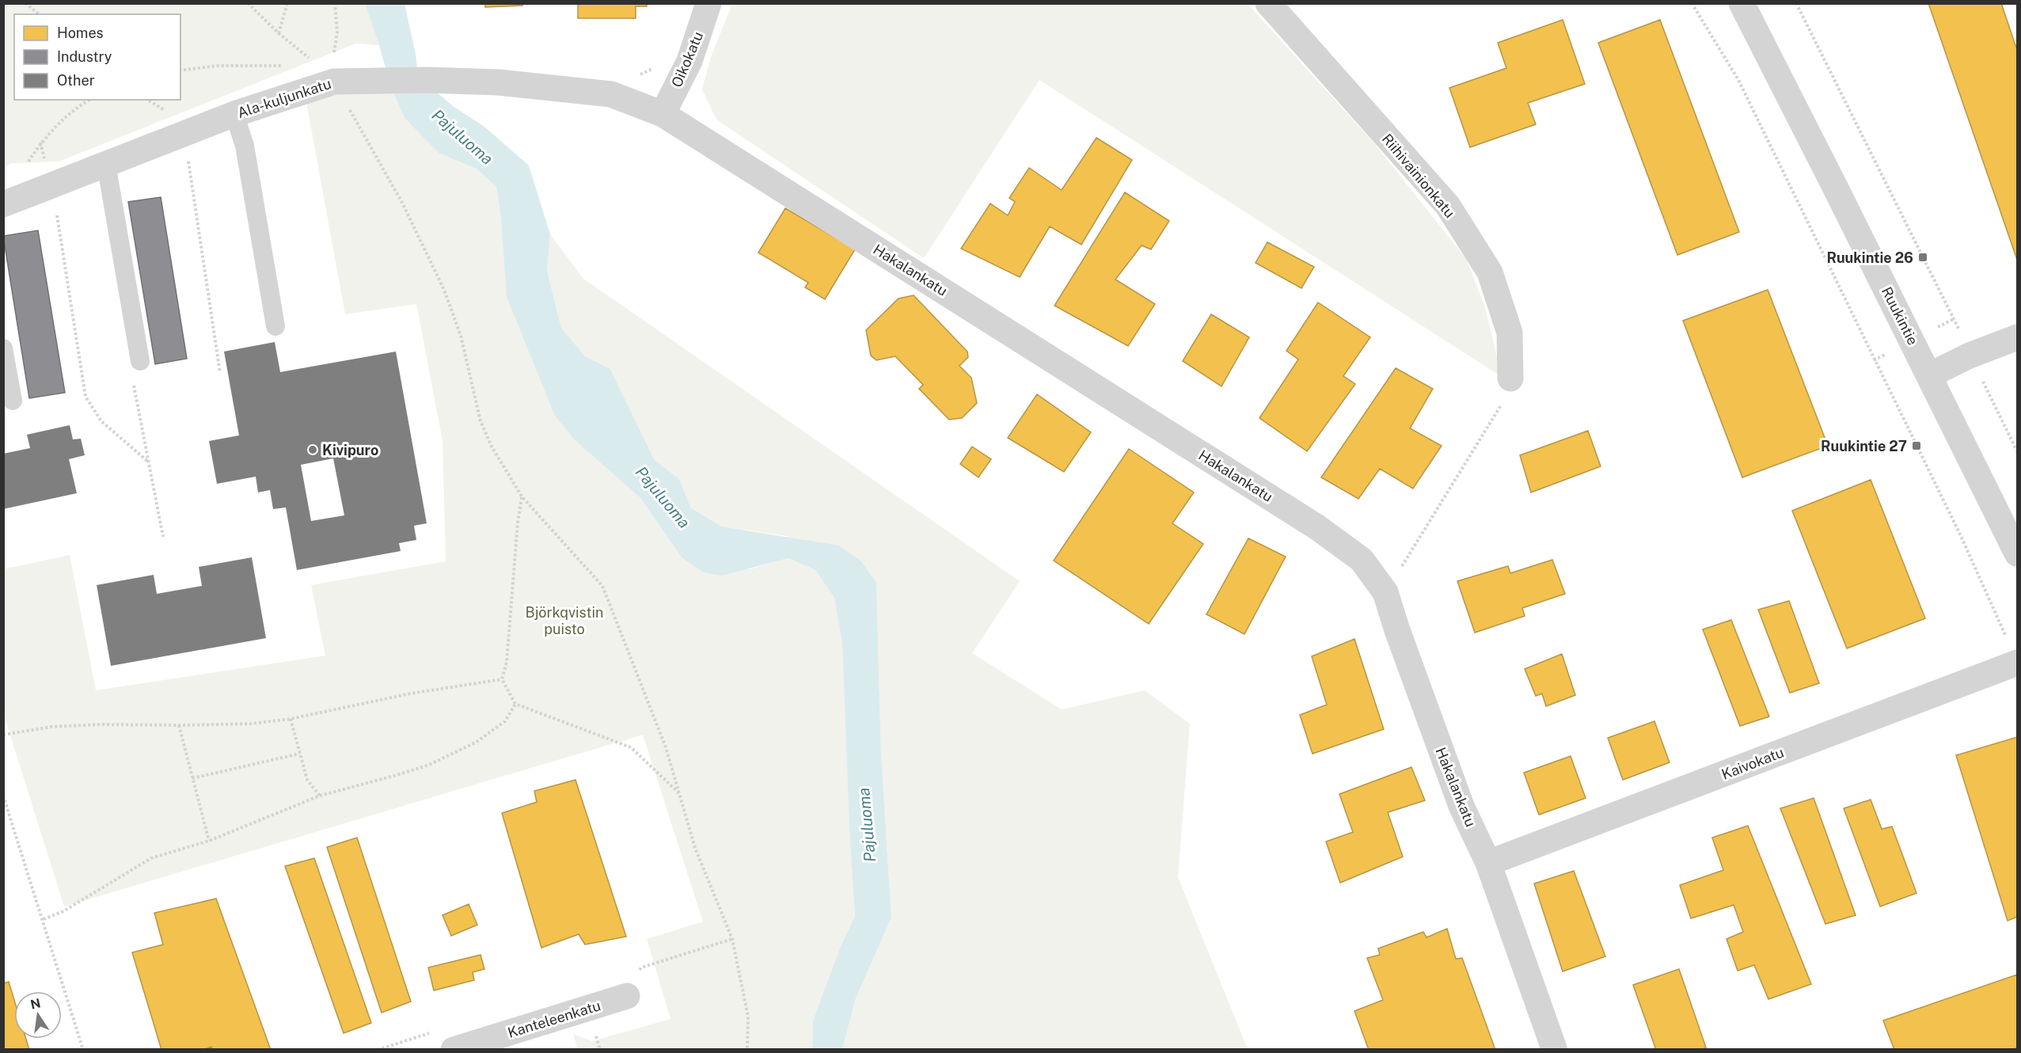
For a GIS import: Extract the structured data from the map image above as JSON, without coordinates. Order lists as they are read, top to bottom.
{
  "streets": {
    "street": [
      "Oikokatu",
      "Ala-kuljunkatu",
      "Riihivainionkatu",
      "Hakalankatu",
      "Ruukintie",
      "Kaivokatu",
      "Kanteleenkatu"
    ]
  },
  "crossings": [
    ["Oikokatu", "Ala-kuljunkatu"],
    ["Oikokatu", "Hakalankatu"],
    ["Ala-kuljunkatu", "Hakalankatu"],
    ["Hakalankatu", "Kaivokatu"]
  ],
  "water": ["Pajuluoma"],
  "parks": ["Björkqvistin puisto"],
  "places": {
    "transit": ["Ruukintie 26", "Ruukintie 27"],
    "other": ["Kivipuro"]
  },
  "legend": ["Homes", "Industry", "Other"],
  "north": "top"
}
